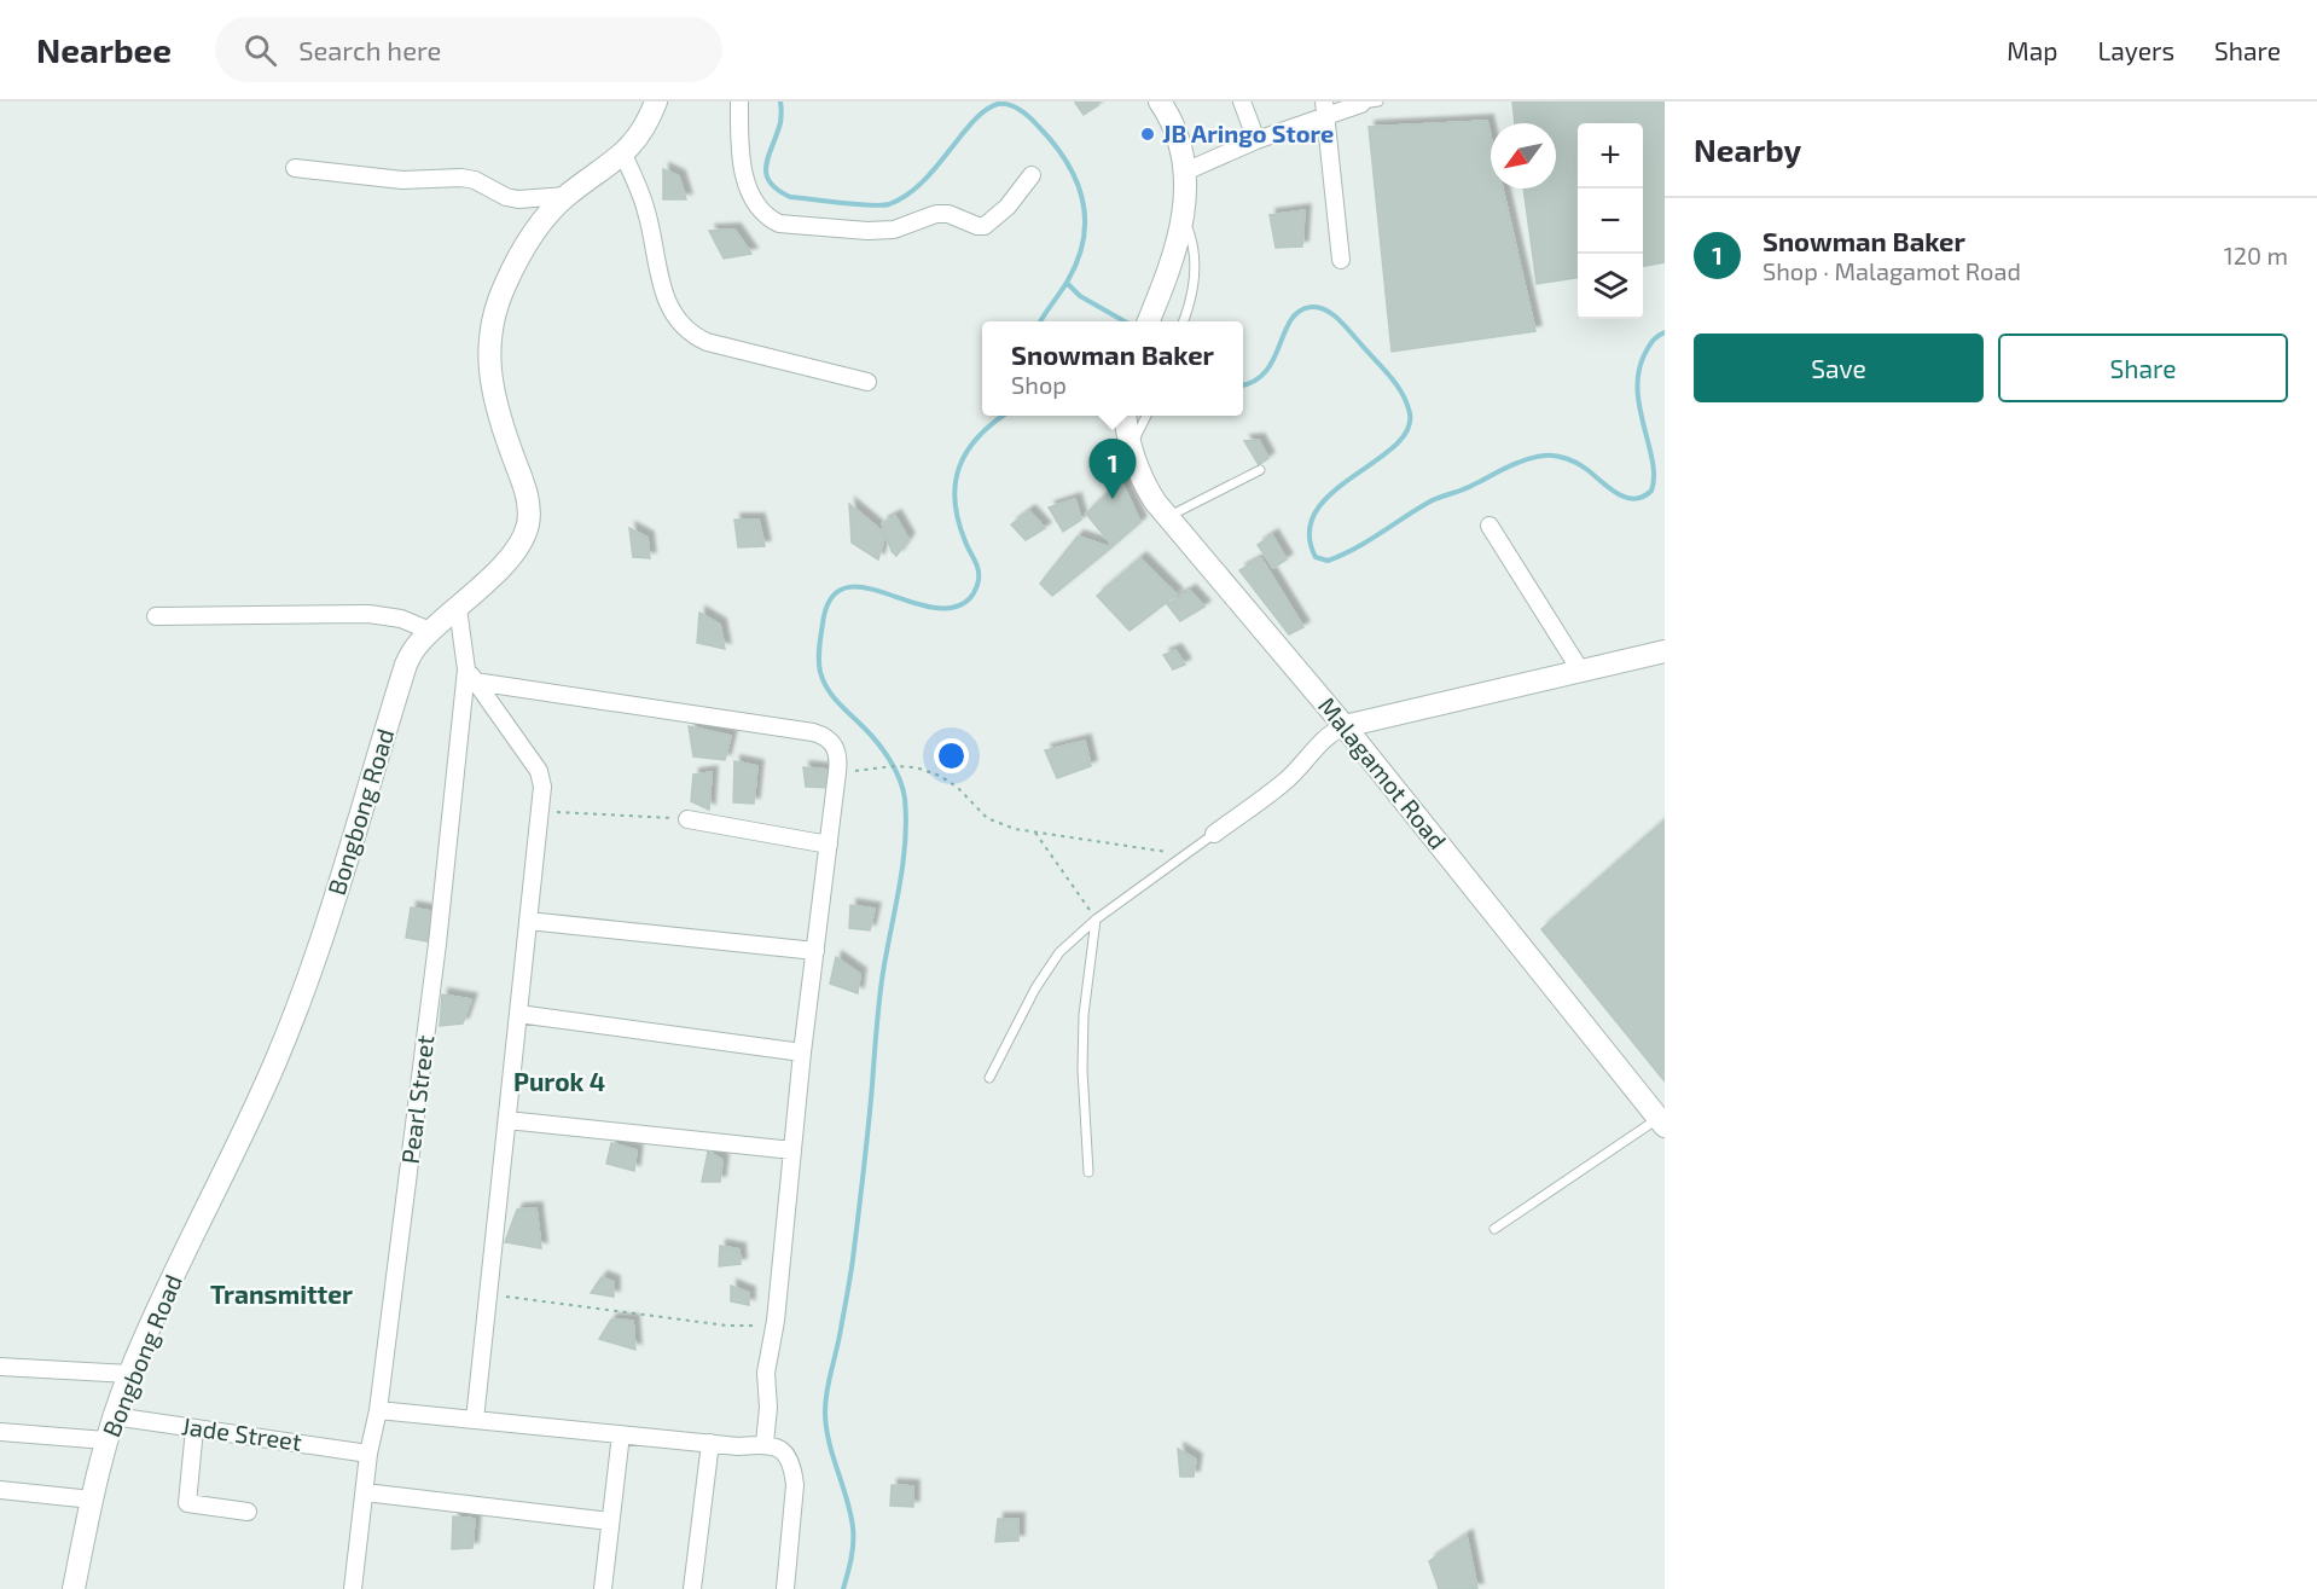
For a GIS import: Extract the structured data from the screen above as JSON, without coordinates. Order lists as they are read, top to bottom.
{
  "streets": {
    "street": [
      "Malagamot Road",
      "Bongbong Road",
      "Pearl Street",
      "Jade Street"
    ]
  },
  "crossings": [
    ["Bongbong Road", "Pearl Street"],
    ["Bongbong Road", "Jade Street"],
    ["Pearl Street", "Jade Street"]
  ],
  "districts": ["Purok 4", "Transmitter"],
  "places": ["JB Aringo Store"],
  "north": "bottom left",
  "page": {
    "header": "Nearbee",
    "search": "Search here",
    "nav": ["Map", "Layers", "Share"],
    "heading": "Nearby",
    "map_buttons": ["+", "−"],
    "list": [
      {
        "mark": "1",
        "name": "Snowman Baker",
        "note": "Shop · Malagamot Road",
        "value": "120 m"
      }
    ],
    "buttons": ["Save", "Share"],
    "popup": ["Snowman Baker", "Shop"],
    "pins": "1"
  }
}
